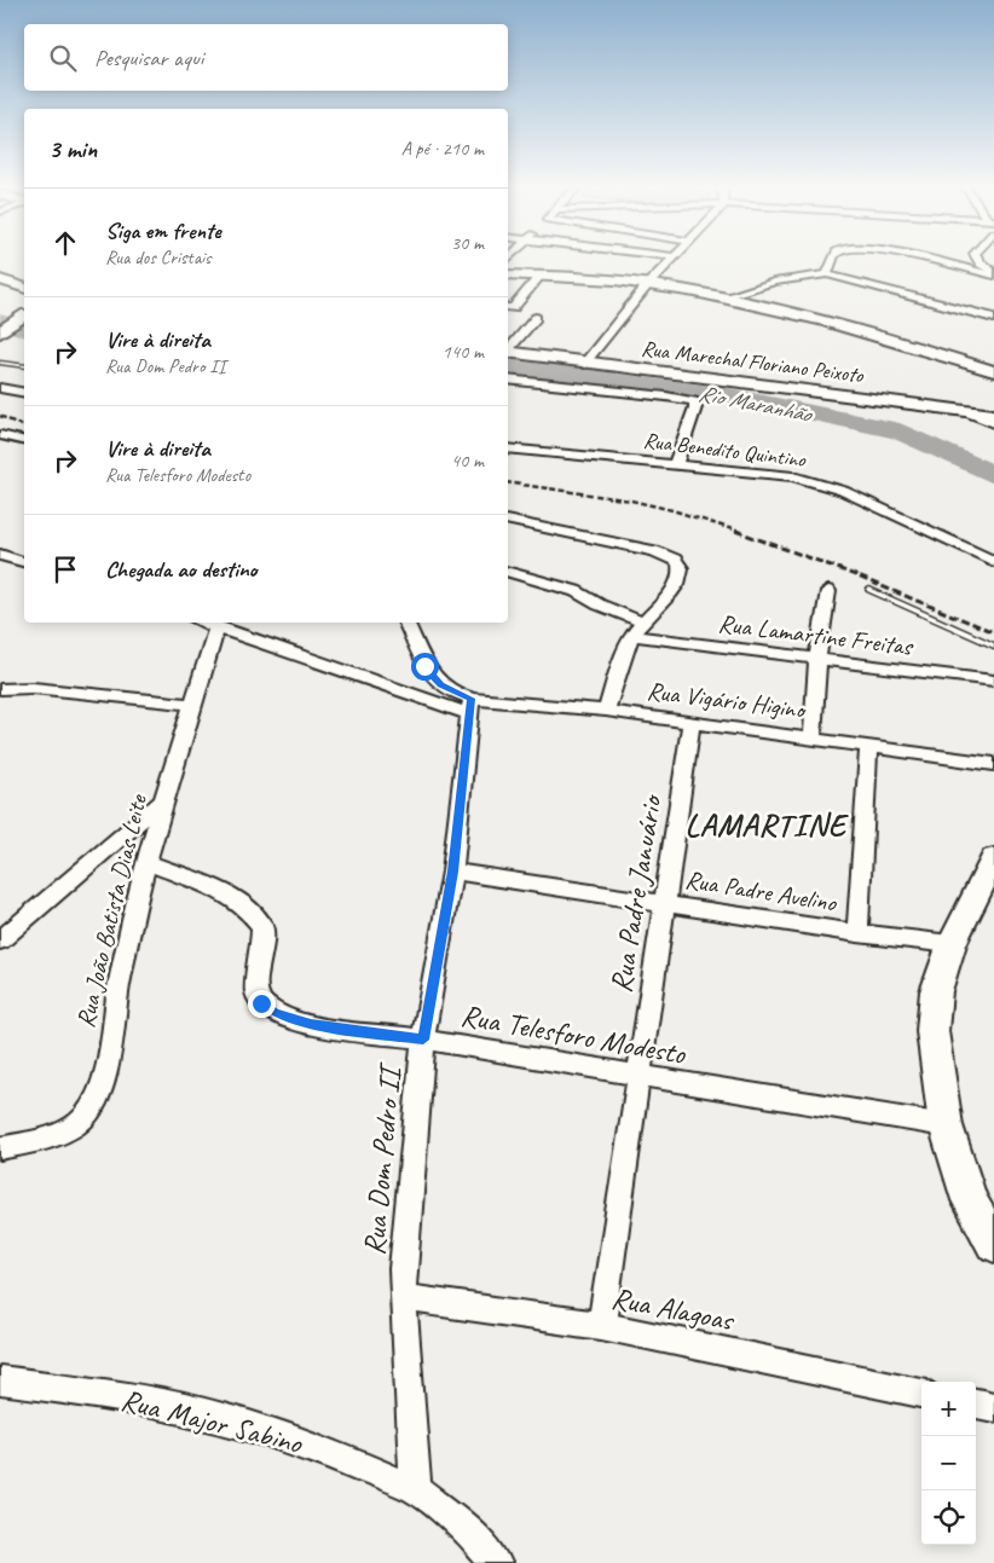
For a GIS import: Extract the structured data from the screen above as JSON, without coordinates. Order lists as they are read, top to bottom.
{
  "streets": {
    "main road": ["Rua Marechal Floriano Peixoto"],
    "street": [
      "Rua Benedito Quintino",
      "Rua Lamartine Freitas",
      "Rua Vigário Higino",
      "Rua Padre Avelino",
      "Rua Padre Januário",
      "Rua João Batista Dias Leite",
      "Rua Telesforo Modesto",
      "Rua Dom Pedro II",
      "Rua Alagoas",
      "Rua Major Sabino"
    ]
  },
  "crossings": [
    ["Rua Vigário Higino", "Rua Padre Januário"],
    ["Rua Vigário Higino", "Rua João Batista Dias Leite"],
    ["Rua Vigário Higino", "Rua Dom Pedro II"],
    ["Rua Padre Avelino", "Rua Padre Januário"],
    ["Rua Padre Avelino", "Rua Dom Pedro II"],
    ["Rua Padre Januário", "Rua Telesforo Modesto"],
    ["Rua Padre Januário", "Rua Alagoas"],
    ["Rua João Batista Dias Leite", "Rua Telesforo Modesto"],
    ["Rua Telesforo Modesto", "Rua Dom Pedro II"],
    ["Rua Dom Pedro II", "Rua Alagoas"],
    ["Rua Dom Pedro II", "Rua Major Sabino"]
  ],
  "districts": ["LAMARTINE"],
  "water": ["Rio Maranhão"],
  "page": {
    "search": "Pesquisar aqui",
    "heading": ["3 min", "A pé · 210 m"],
    "list": [
      ["Siga em frente", "Rua dos Cristais", "30 m"],
      ["Vire à direita", "Rua Dom Pedro II", "140 m"],
      ["Vire à direita", "Rua Telesforo Modesto", "40 m"],
      "Chegada ao destino"
    ],
    "map_buttons": ["+", "−"]
  }
}
